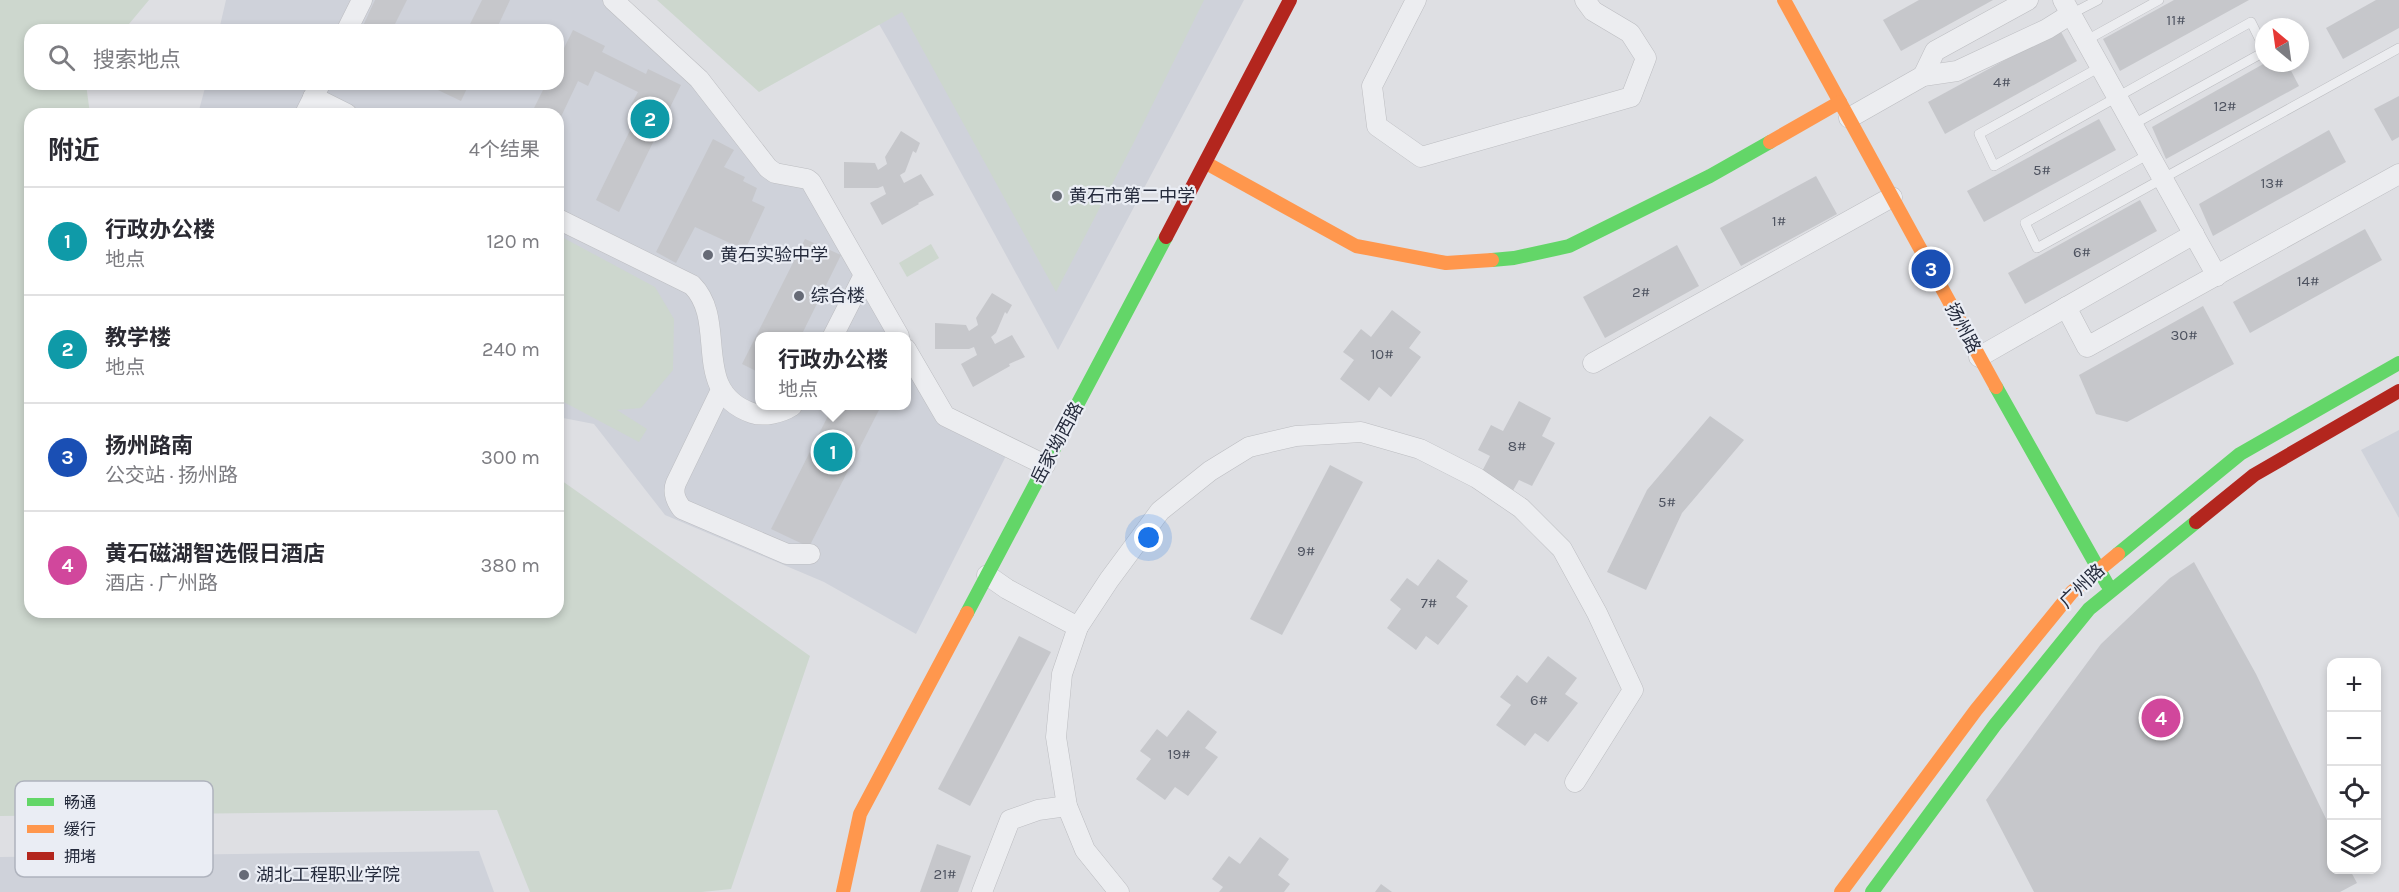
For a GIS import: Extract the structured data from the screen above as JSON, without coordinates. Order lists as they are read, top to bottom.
{
  "streets": {
    "main road": ["扬州路", "岳家坳西路", "广州路"]
  },
  "crossings": [
    ["扬州路", "广州路"]
  ],
  "places": [
    "黄石市第二中学",
    "黄石实验中学",
    "综合楼",
    "湖北工程职业学院"
  ],
  "house_numbers": [
    "11#",
    "4#",
    "12#",
    "5#",
    "13#",
    "1#",
    "6#",
    "14#",
    "2#",
    "30#",
    "10#",
    "8#",
    "5#",
    "9#",
    "7#",
    "6#",
    "19#",
    "21#"
  ],
  "legend": ["畅通", "缓行", "拥堵"],
  "north": "top left",
  "page": {
    "search": "搜索地点",
    "pins": [
      "2",
      "3",
      "1",
      "4"
    ],
    "heading": ["附近", "4个结果"],
    "list": [
      {
        "mark": "1",
        "name": "行政办公楼",
        "note": "地点",
        "value": "120 m"
      },
      {
        "mark": "2",
        "name": "教学楼",
        "note": "地点",
        "value": "240 m"
      },
      {
        "mark": "3",
        "name": "扬州路南",
        "note": "公交站 · 扬州路",
        "value": "300 m"
      },
      {
        "mark": "4",
        "name": "黄石磁湖智选假日酒店",
        "note": "酒店 · 广州路",
        "value": "380 m"
      }
    ],
    "popup": ["行政办公楼", "地点"],
    "map_buttons": ["+", "−"]
  }
}
